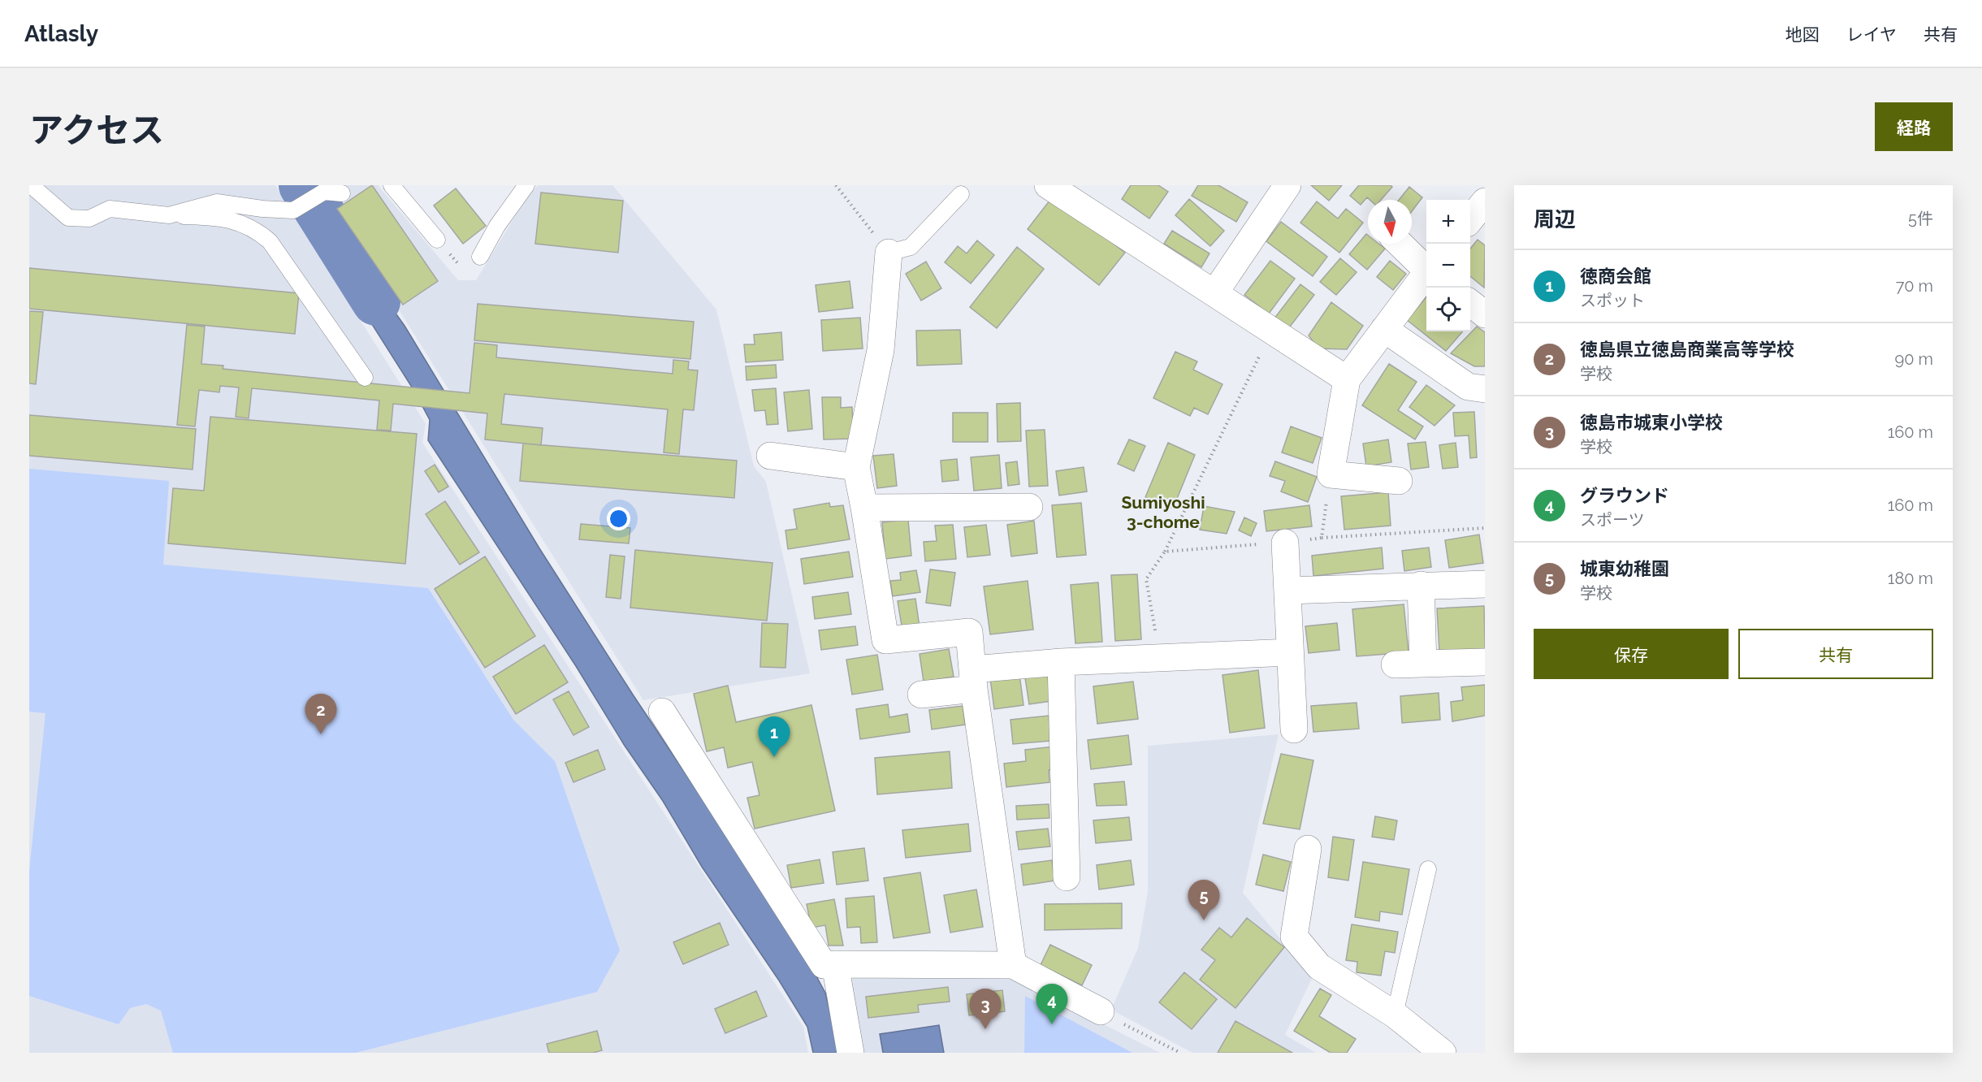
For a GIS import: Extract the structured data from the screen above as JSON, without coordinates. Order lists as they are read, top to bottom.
{
  "districts": ["Sumiyoshi 3-chome"],
  "north": "bottom",
  "page": {
    "header": "Atlasly",
    "nav": ["地図", "レイヤ", "共有"],
    "title": "アクセス",
    "buttons": [
      "経路",
      ["保存", "共有"]
    ],
    "heading": ["周辺", "5件"],
    "map_buttons": ["+", "−"],
    "list": [
      {
        "mark": "1",
        "name": "徳商会館",
        "note": "スポット",
        "value": "70 m"
      },
      {
        "mark": "2",
        "name": "徳島県立徳島商業高等学校",
        "note": "学校",
        "value": "90 m"
      },
      {
        "mark": "3",
        "name": "徳島市城東小学校",
        "note": "学校",
        "value": "160 m"
      },
      {
        "mark": "4",
        "name": "グラウンド",
        "note": "スポーツ",
        "value": "160 m"
      },
      {
        "mark": "5",
        "name": "城東幼稚園",
        "note": "学校",
        "value": "180 m"
      }
    ],
    "pins": [
      "2",
      "1",
      "5",
      "4",
      "3"
    ]
  }
}
